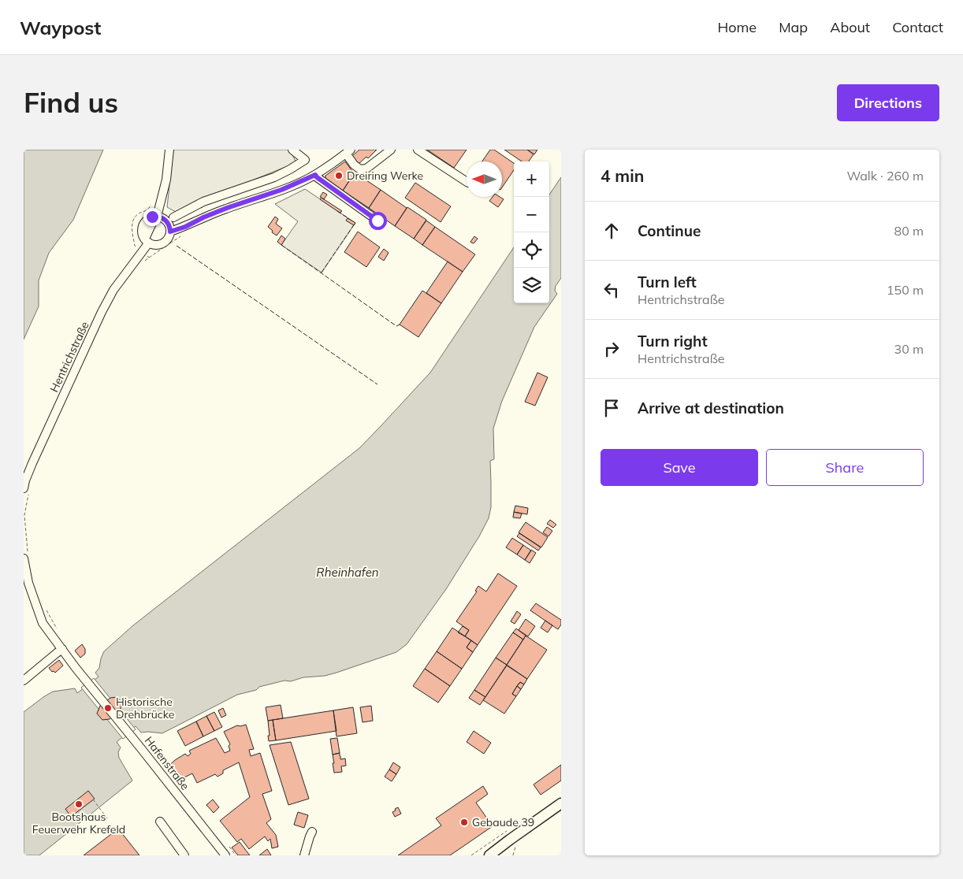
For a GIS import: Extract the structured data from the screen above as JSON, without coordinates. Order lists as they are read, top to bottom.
{
  "streets": {
    "street": ["Hentrichstraße", "Hafenstraße"]
  },
  "water": ["Rheinhafen"],
  "places": [
    "Dreiring Werke",
    "Historische Drehbrücke",
    "Bootshaus Feuerwehr Krefeld",
    "Gebaude 39"
  ],
  "north": "left",
  "page": {
    "header": "Waypost",
    "nav": [
      "Home",
      "Map",
      "About",
      "Contact"
    ],
    "buttons": [
      "Directions",
      ["Save", "Share"]
    ],
    "title": "Find us",
    "heading": ["4 min", "Walk · 260 m"],
    "map_buttons": ["+", "−"],
    "list": [
      ["Continue", "80 m"],
      ["Turn left", "Hentrichstraße", "150 m"],
      ["Turn right", "Hentrichstraße", "30 m"],
      "Arrive at destination"
    ]
  }
}
